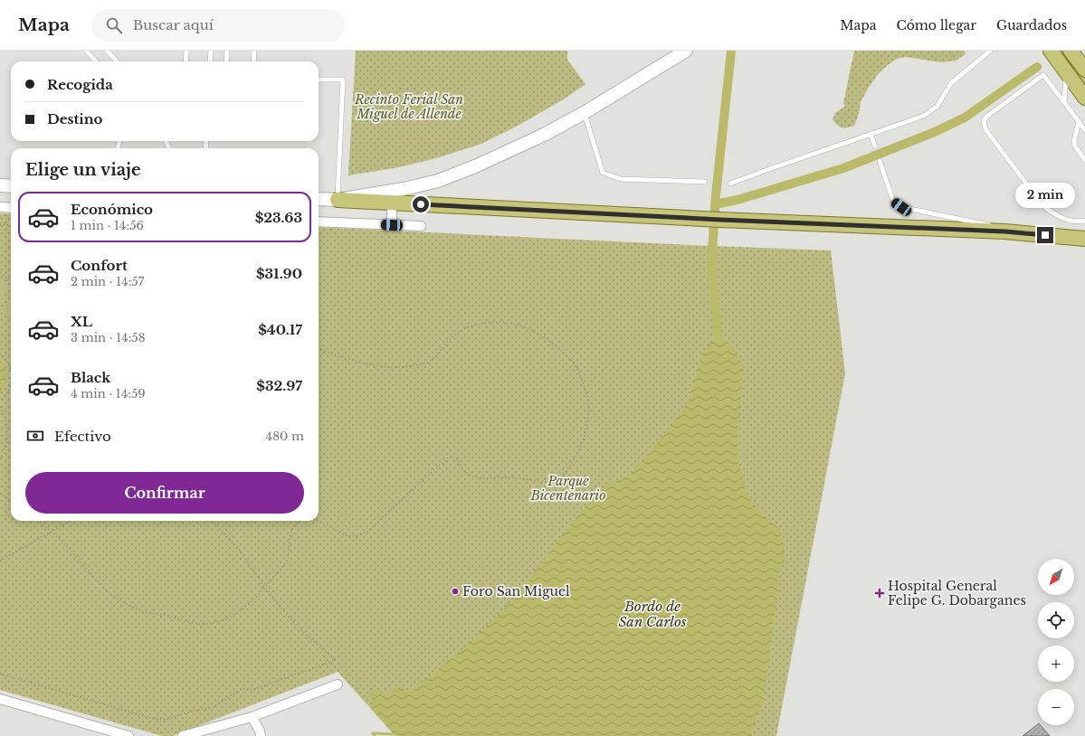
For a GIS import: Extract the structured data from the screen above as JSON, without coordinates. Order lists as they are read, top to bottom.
{
  "water": ["Bordo de San Carlos"],
  "parks": ["Recinto Ferial San Miguel de Allende", "Parque Bicentenario"],
  "places": {
    "other": ["Foro San Miguel"],
    "health": ["Hospital General Felipe G. Dobarganes"]
  },
  "north": "bottom left",
  "page": {
    "header": "Mapa",
    "search": "Buscar aquí",
    "nav": ["Mapa", "Cómo llegar", "Guardados"],
    "banner": ["Recogida", "Destino"],
    "heading": "Elige un viaje",
    "bubble": "2 min",
    "list": [
      {
        "name": "Económico",
        "note": "1 min · 14:56",
        "value": "$23.63"
      },
      {
        "name": "Confort",
        "note": "2 min · 14:57",
        "value": "$31.90"
      },
      {
        "name": "XL",
        "note": "3 min · 14:58",
        "value": "$40.17"
      },
      {
        "name": "Black",
        "note": "4 min · 14:59",
        "value": "$32.97"
      }
    ],
    "pay": ["Efectivo", "480 m"],
    "buttons": "Confirmar",
    "map_buttons": ["+", "−"]
  }
}
